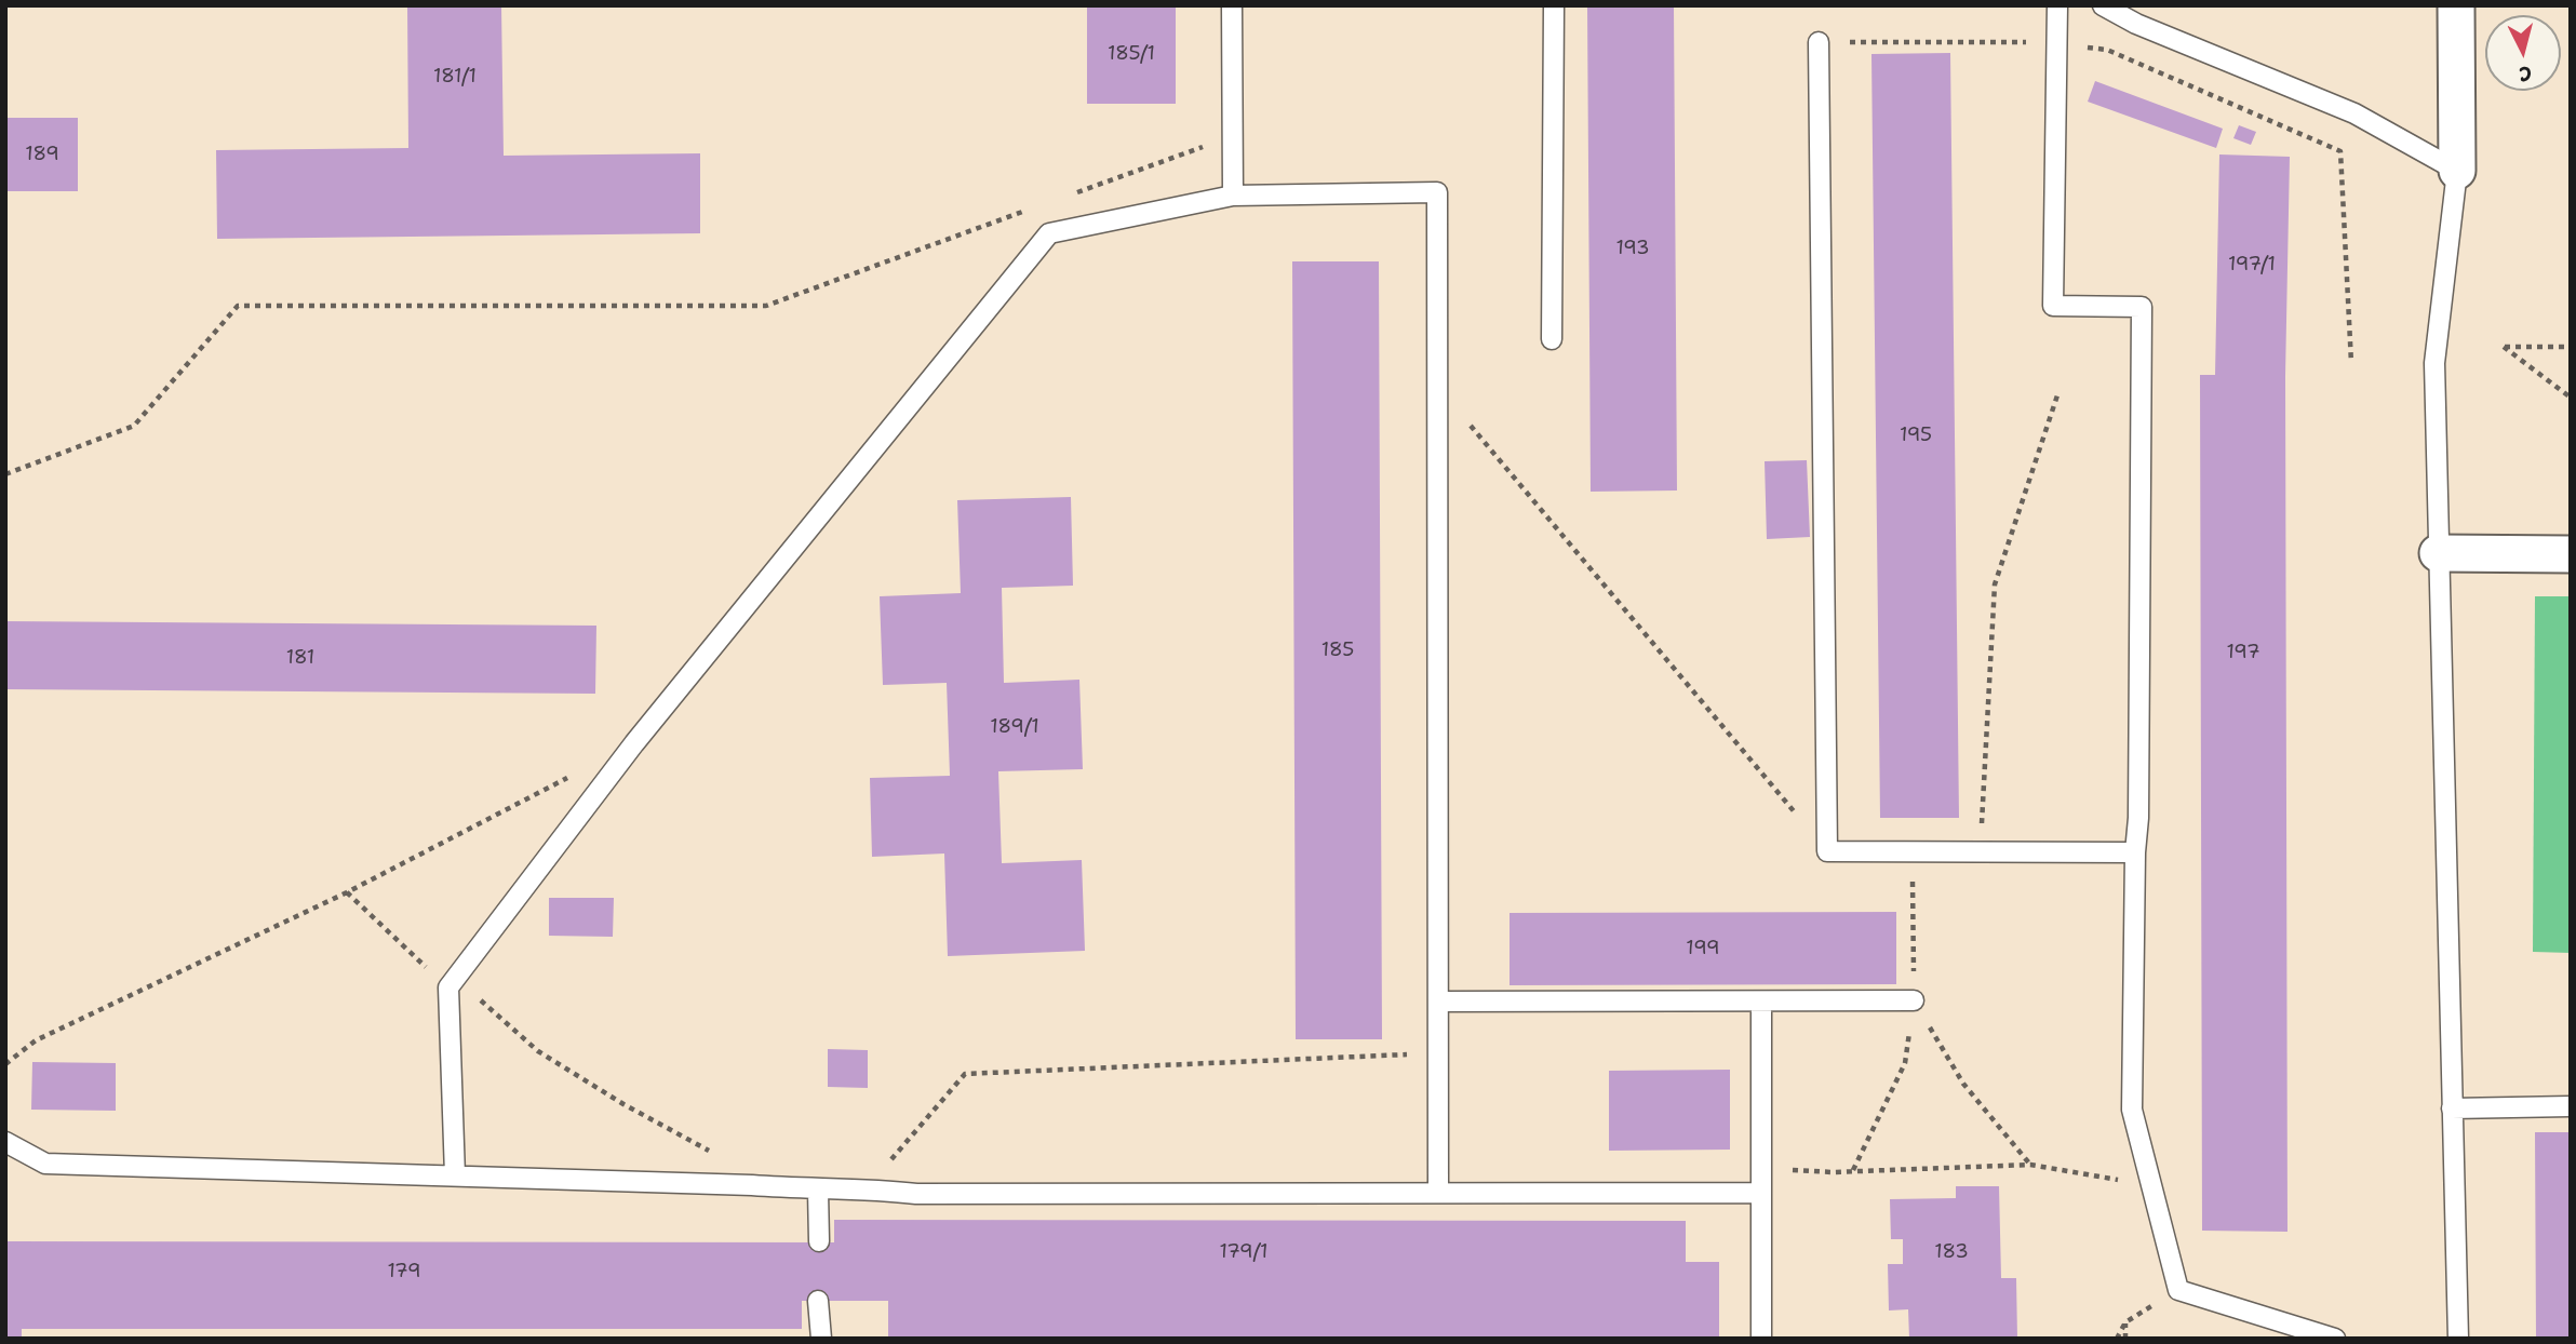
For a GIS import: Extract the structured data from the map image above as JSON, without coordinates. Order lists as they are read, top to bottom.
{
  "house_numbers": [
    "185/1",
    "181/1",
    "189",
    "193",
    "197/1",
    "195",
    "185",
    "197",
    "181",
    "189/1",
    "199",
    "179/1",
    "183",
    "179"
  ],
  "north": "bottom"
}
